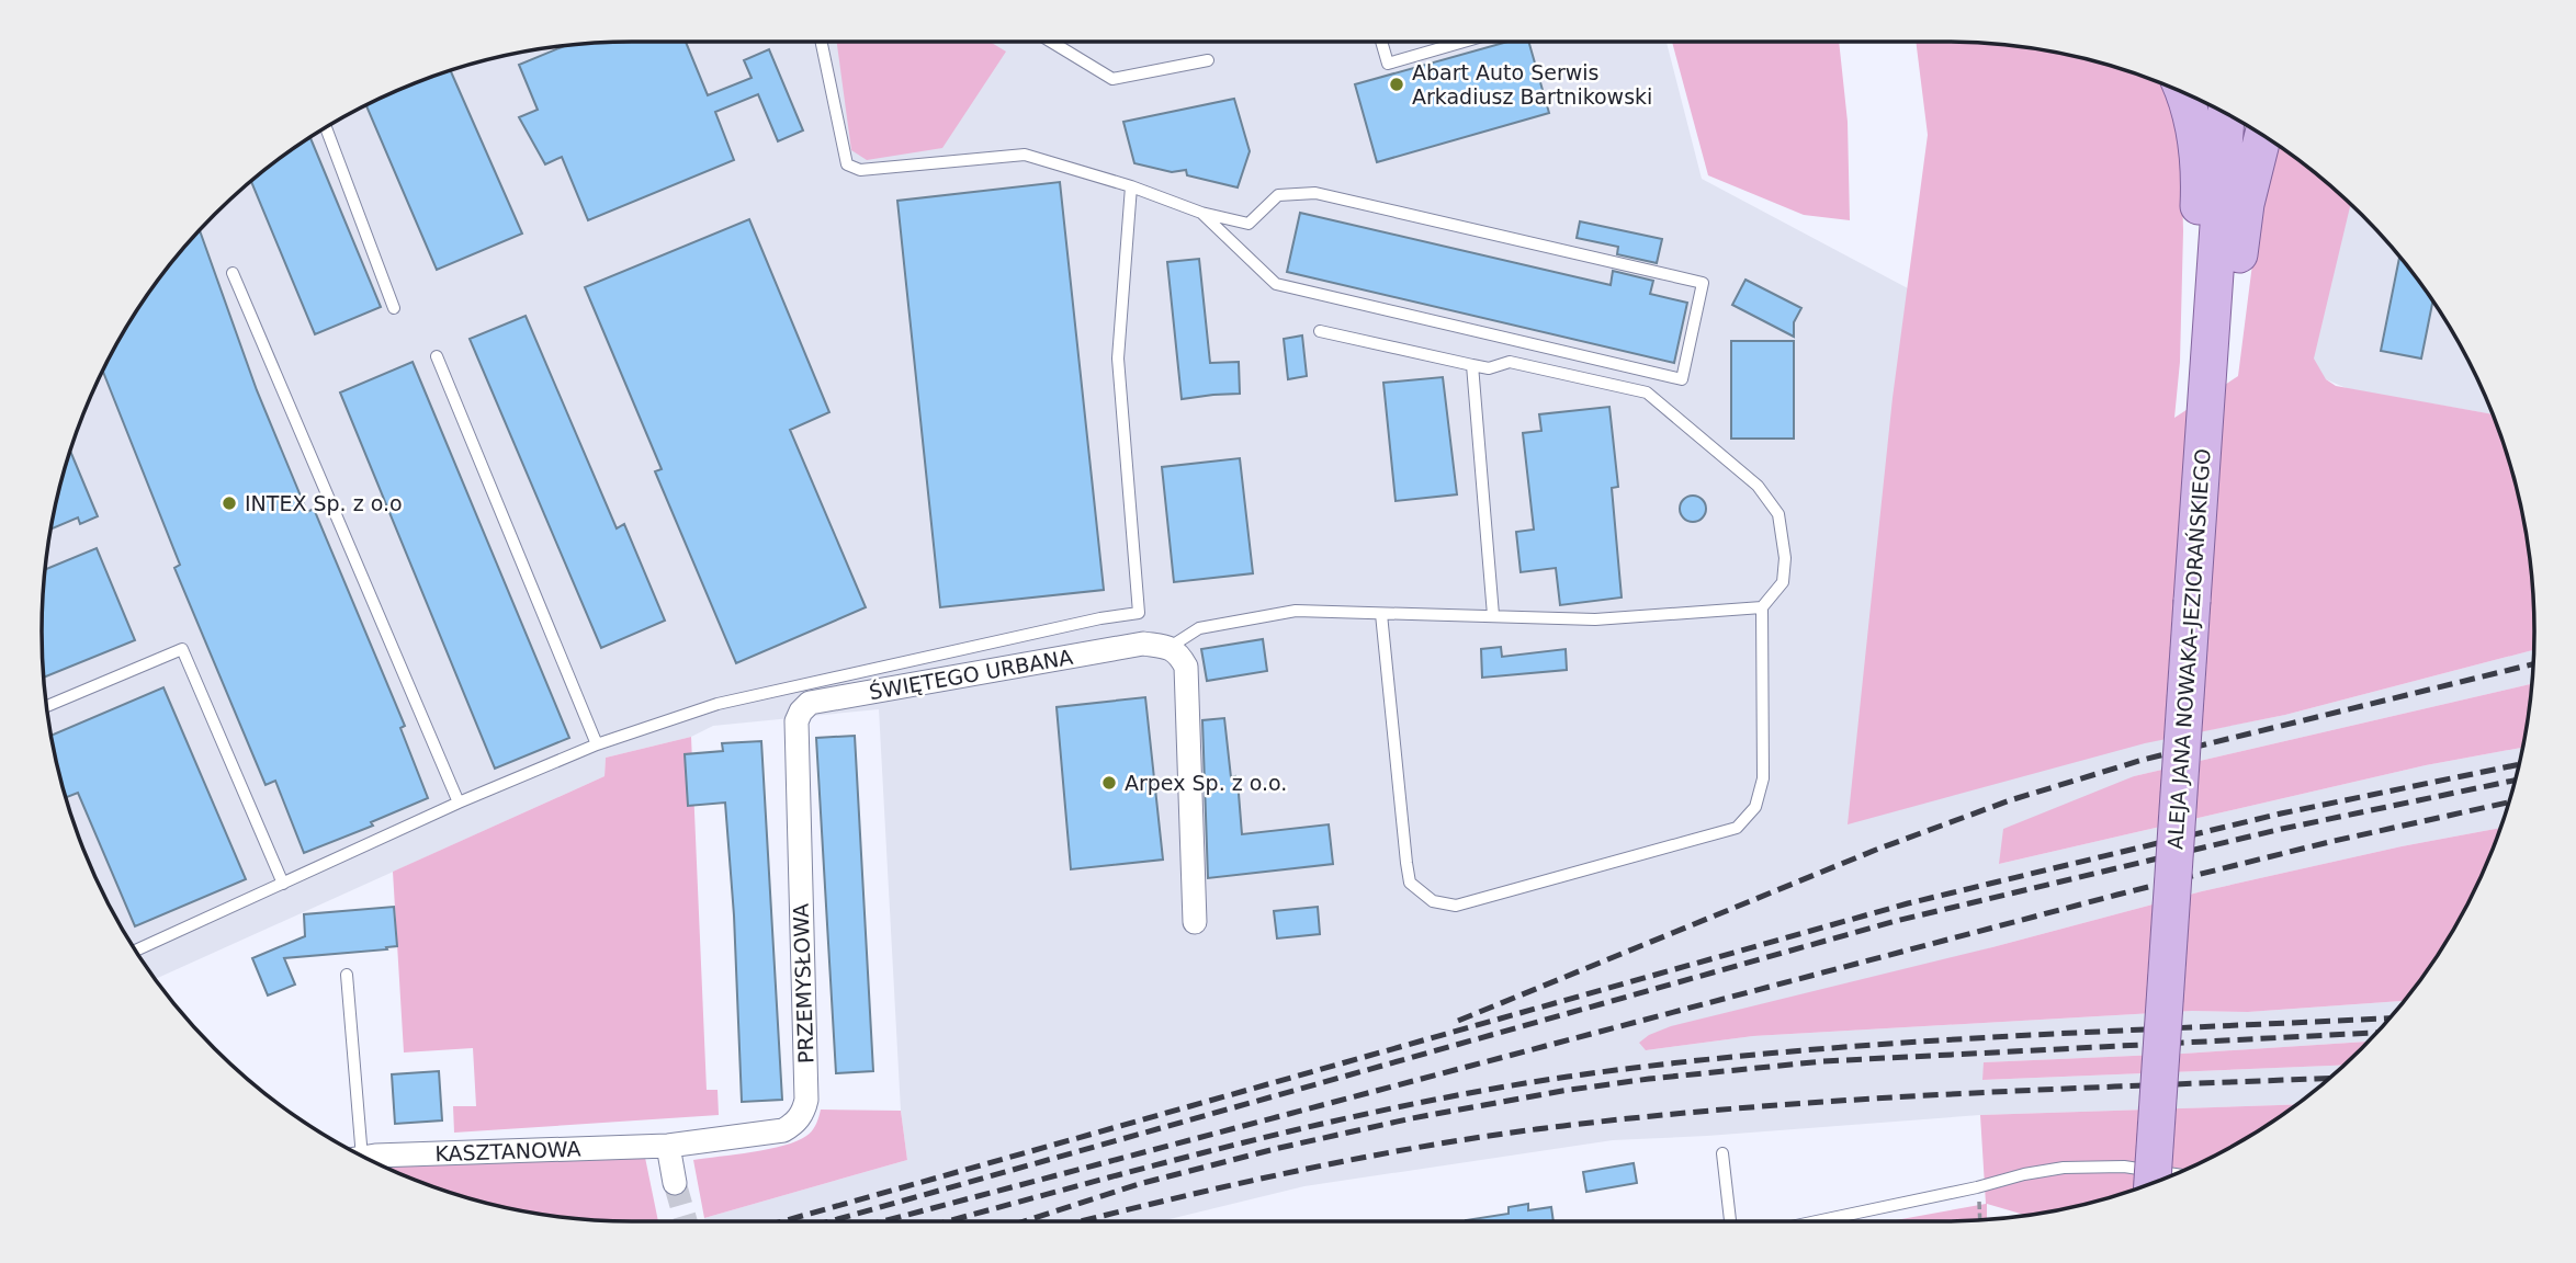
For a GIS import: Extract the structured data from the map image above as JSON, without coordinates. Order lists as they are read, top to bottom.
{
  "streets": {
    "main road": ["ALEJA JANA NOWAKA-JEZIORAŃSKIEGO"],
    "street": ["ŚWIĘTEGO URBANA", "PRZEMYSŁOWA", "KASZTANOWA"]
  },
  "crossings": [
    ["ŚWIĘTEGO URBANA", "PRZEMYSŁOWA"],
    ["PRZEMYSŁOWA", "KASZTANOWA"]
  ],
  "places": ["Abart Auto Serwis Arkadiusz Bartnikowski", "INTEX Sp. z o.o", "Arpex Sp. z o.o."]
}
